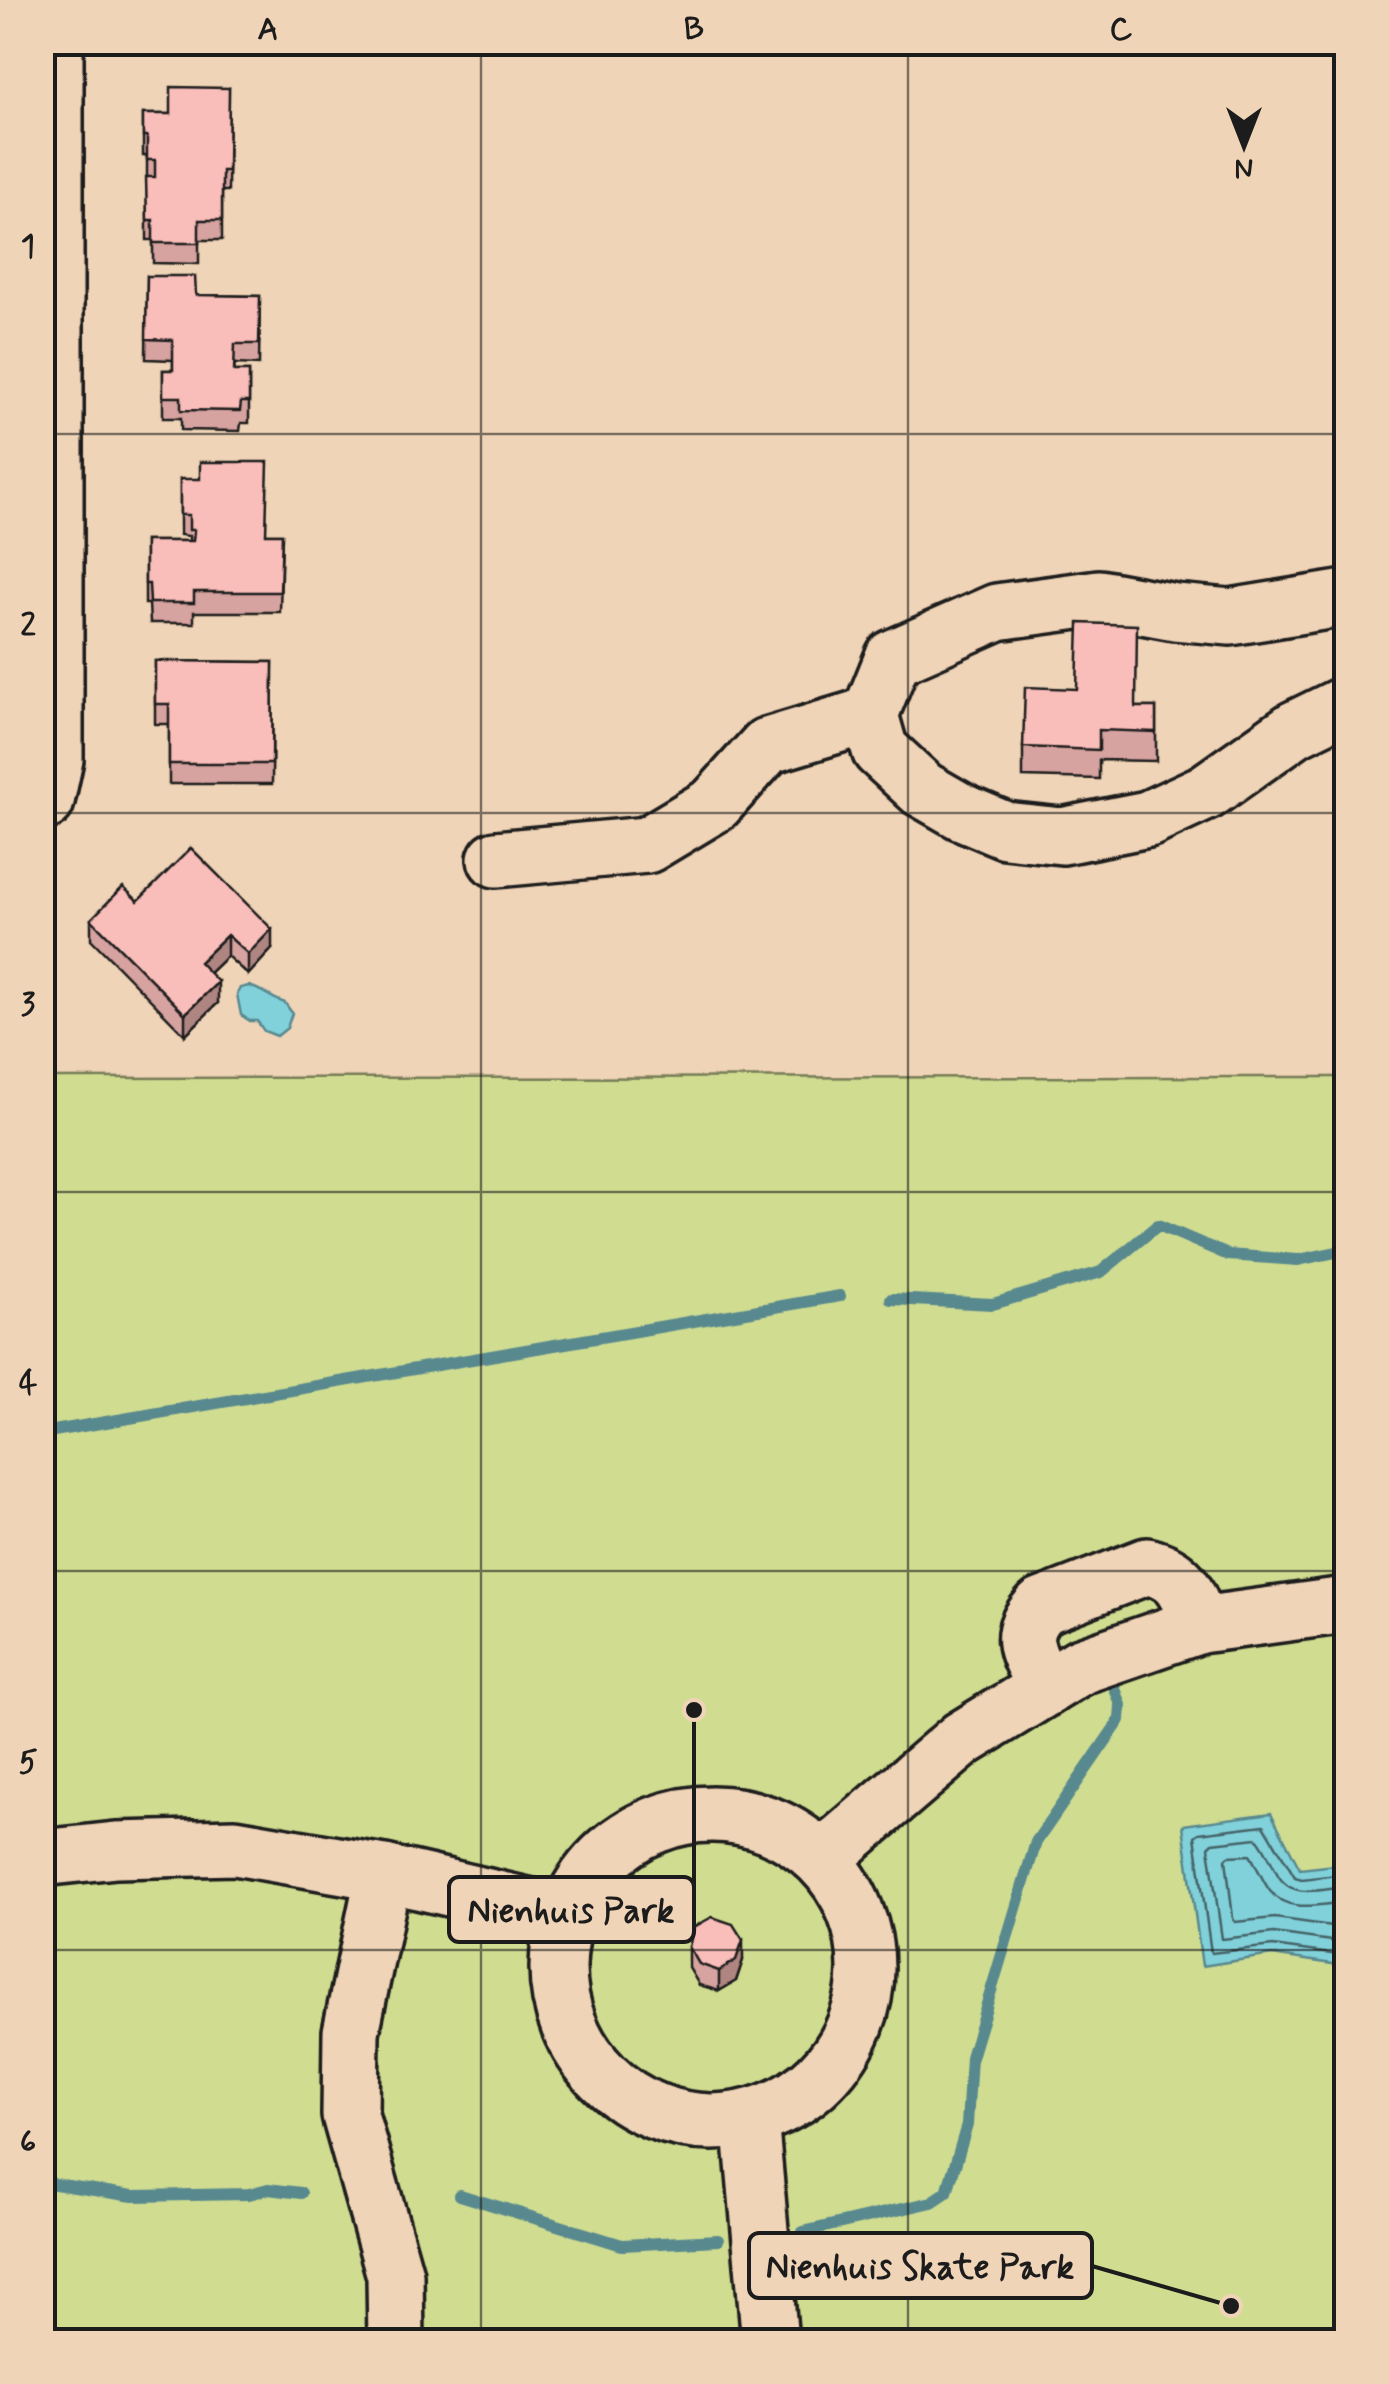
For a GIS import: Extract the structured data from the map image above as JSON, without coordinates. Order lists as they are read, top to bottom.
{
  "places": ["Nienhuis Park", "Nienhuis Skate Park"],
  "north": "bottom",
  "grid": {
    "columns": ["A", "B", "C"],
    "rows": [
      "1",
      "2",
      "3",
      "4",
      "5",
      "6"
    ]
  }
}
